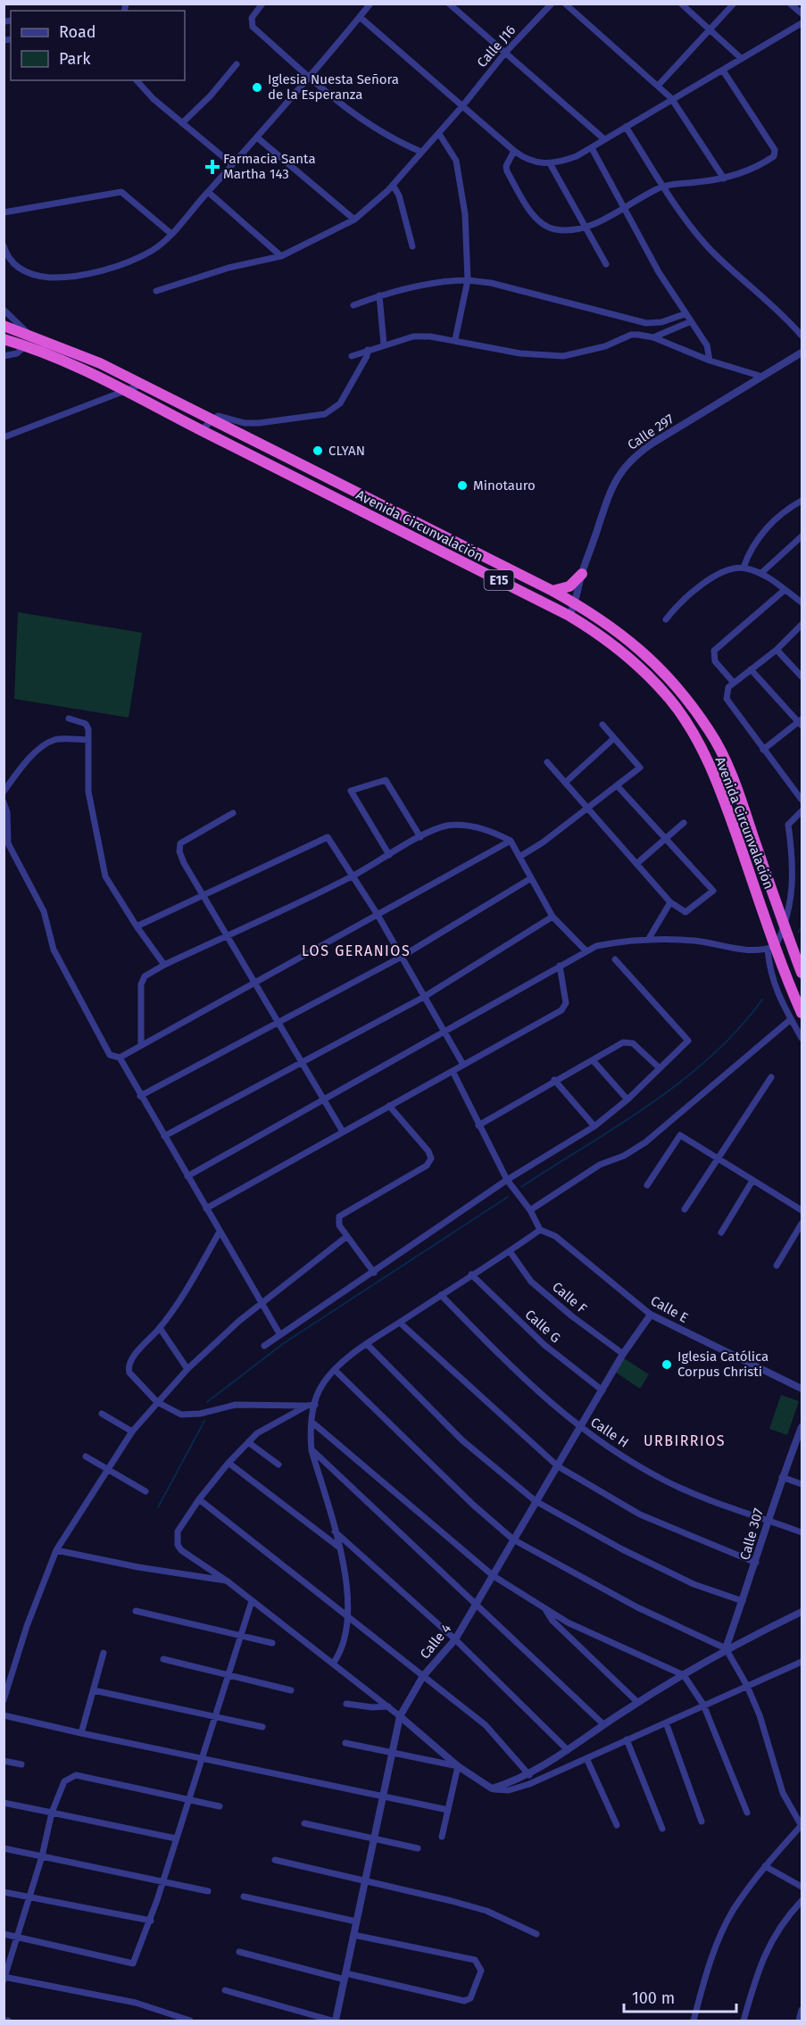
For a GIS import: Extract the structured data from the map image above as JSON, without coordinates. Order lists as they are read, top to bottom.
{
  "streets": {
    "highway": ["Avenida Circunvalación", "E15"],
    "street": [
      "Calle J16",
      "Calle 297",
      "Calle F",
      "Calle E",
      "Calle G",
      "Calle H",
      "Calle 307",
      "Calle 4"
    ]
  },
  "crossings": [
    ["Calle 297", "Avenida Circunvalación"],
    ["Calle F", "Calle 4"],
    ["Calle E", "Calle 4"],
    ["Calle G", "Calle 4"],
    ["Calle H", "Calle 307"],
    ["Calle H", "Calle 4"]
  ],
  "districts": ["LOS GERANIOS", "URBIRRIOS"],
  "places": {
    "other": [
      "Iglesia Nuesta Señora de la Esperanza",
      "CLYAN",
      "Minotauro",
      "Iglesia Católica Corpus Christi"
    ],
    "health": ["Farmacia Santa Martha 143"]
  },
  "legend": ["Road", "Park"],
  "scale_bar": "100 m"
}
